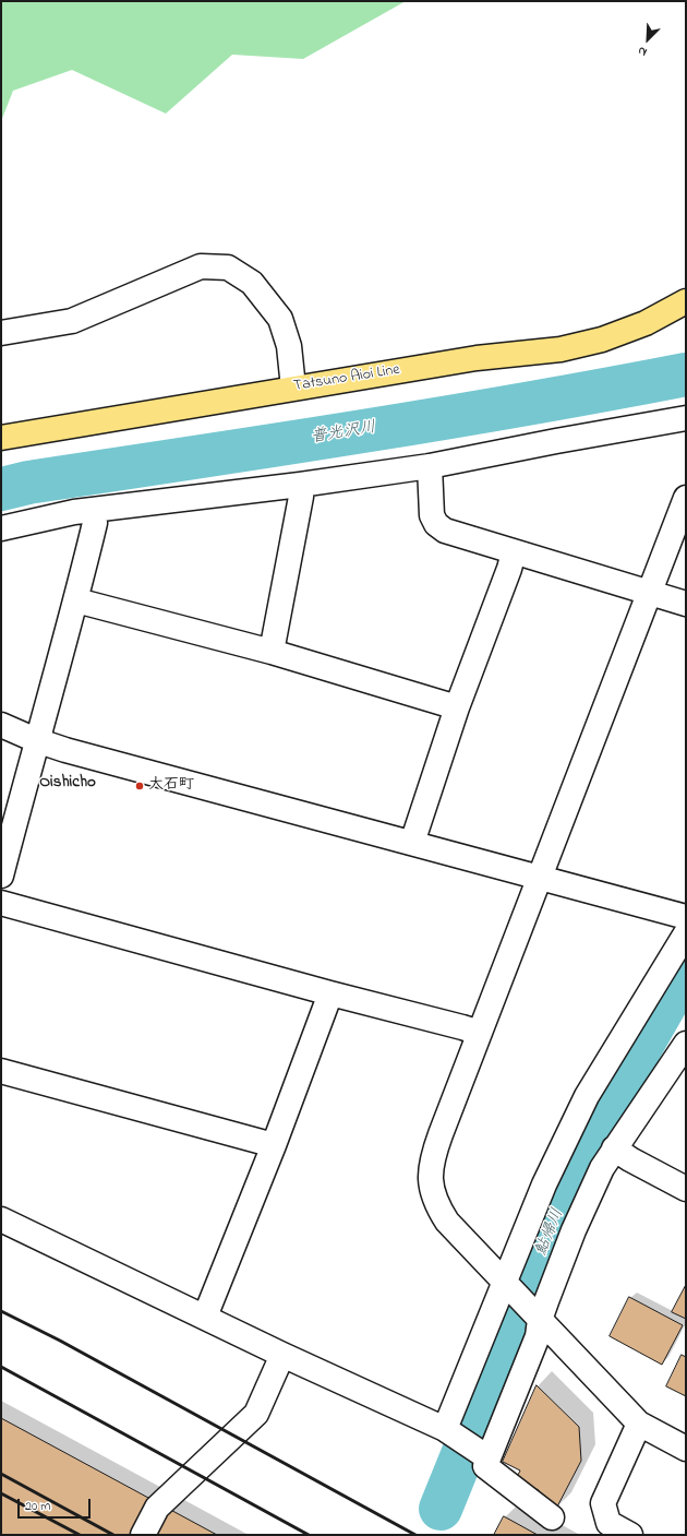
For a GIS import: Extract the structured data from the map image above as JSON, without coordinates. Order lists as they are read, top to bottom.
{
  "streets": {
    "main road": ["Tatsuno Aioi Line"]
  },
  "districts": ["Oishicho"],
  "water": ["普光沢川", "鮎帰川"],
  "places": ["大石町"],
  "scale_bar": "20 m",
  "north": "bottom left"
}
